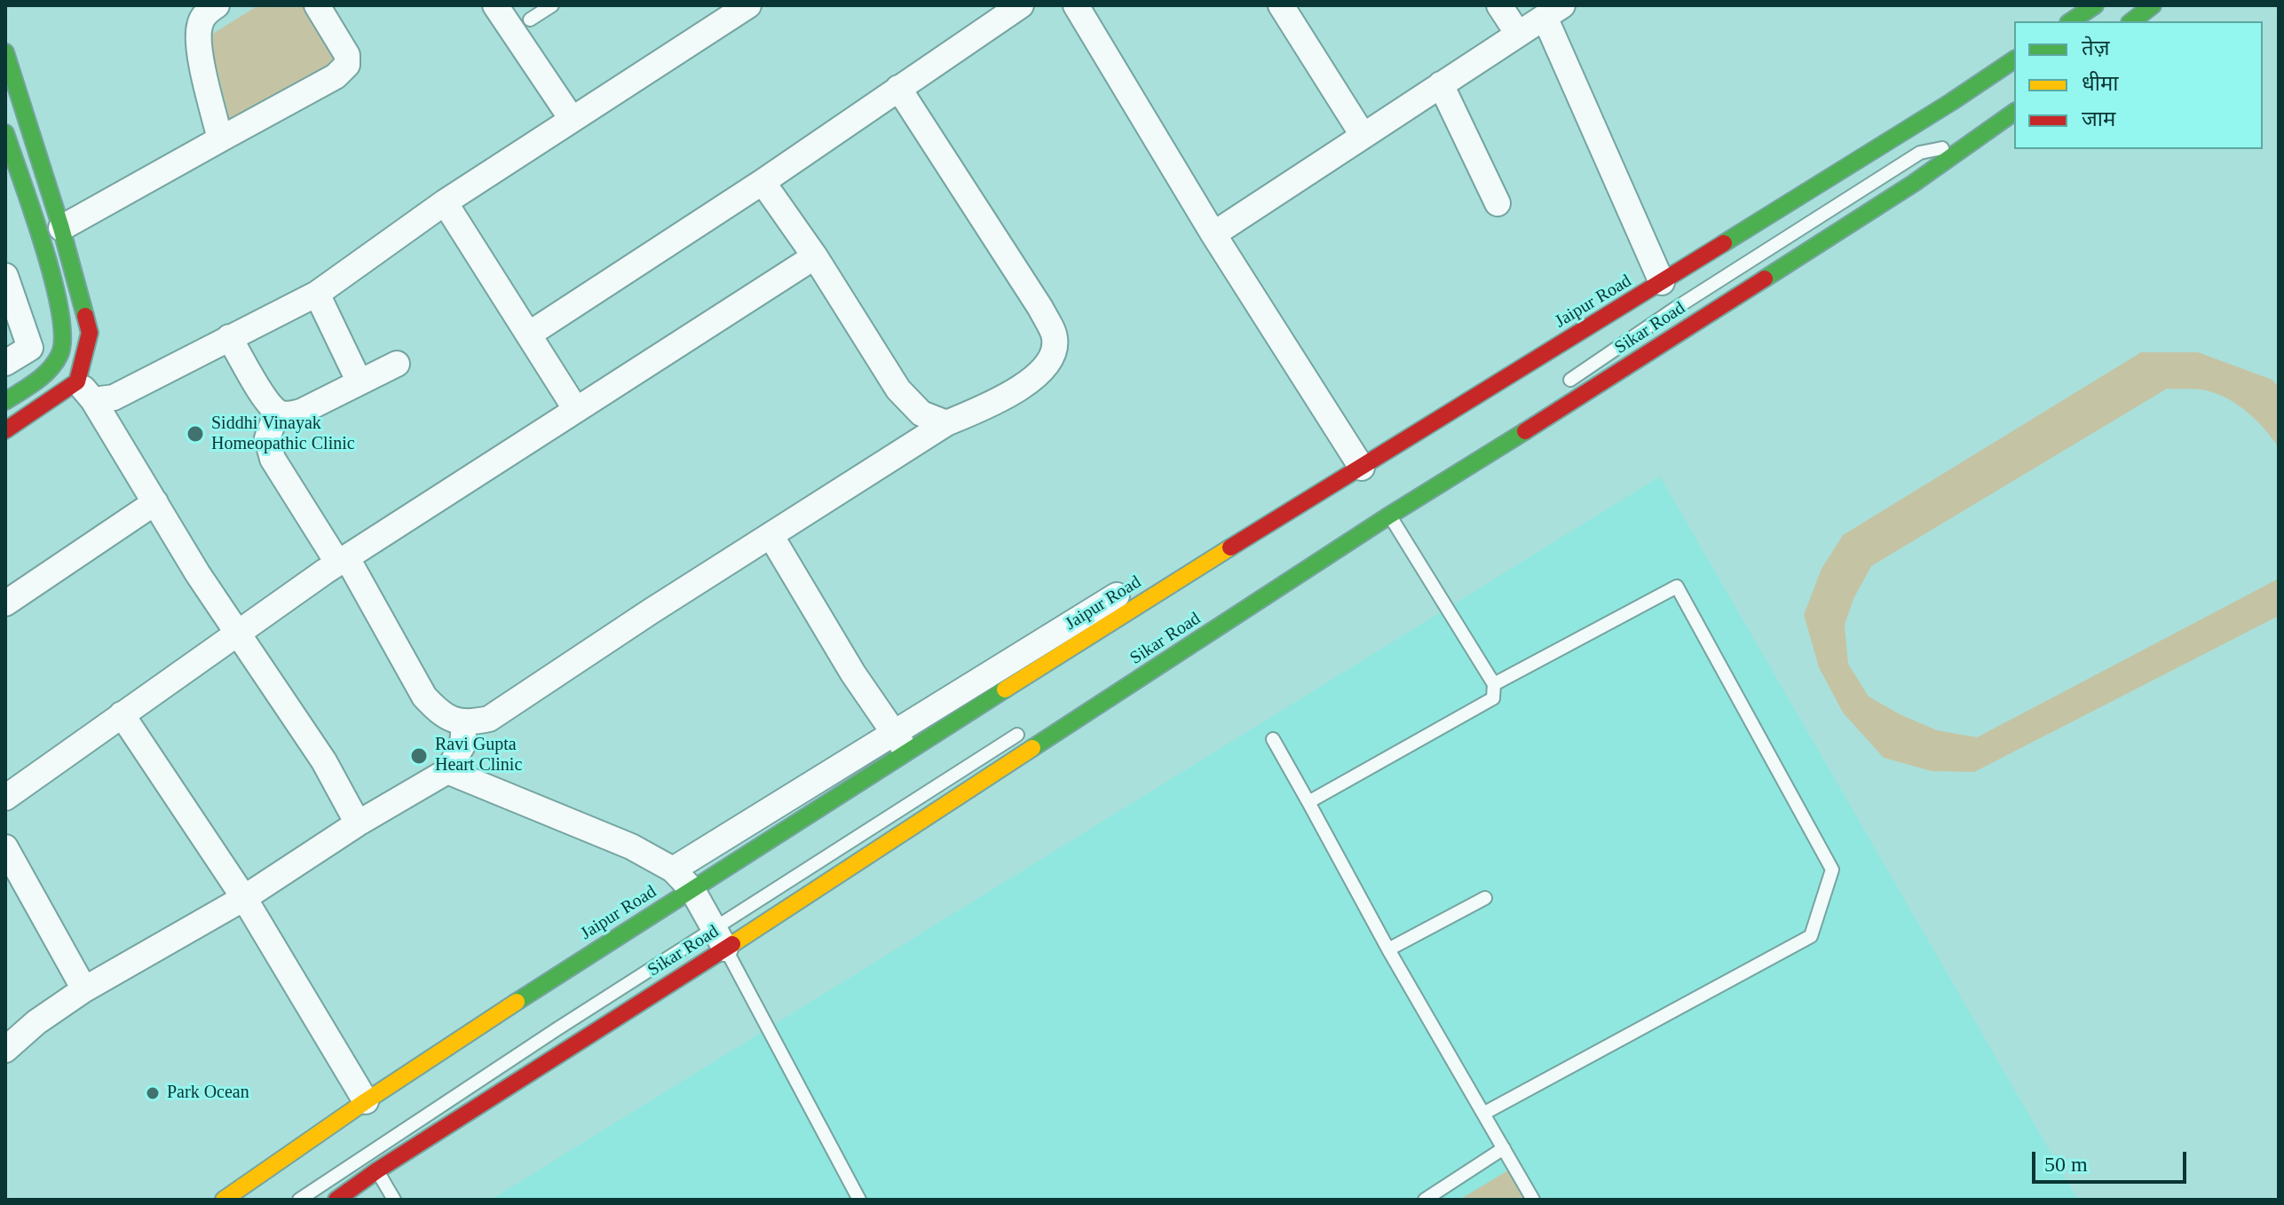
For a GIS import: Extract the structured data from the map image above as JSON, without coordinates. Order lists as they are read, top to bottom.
{
  "streets": {
    "main road": ["Jaipur Road", "Sikar Road"]
  },
  "places": ["Siddhi Vinayak Homeopathic Clinic", "Ravi Gupta Heart Clinic", "Park Ocean"],
  "legend": ["तेज़", "धीमा", "जाम"],
  "scale_bar": "50 m"
}
